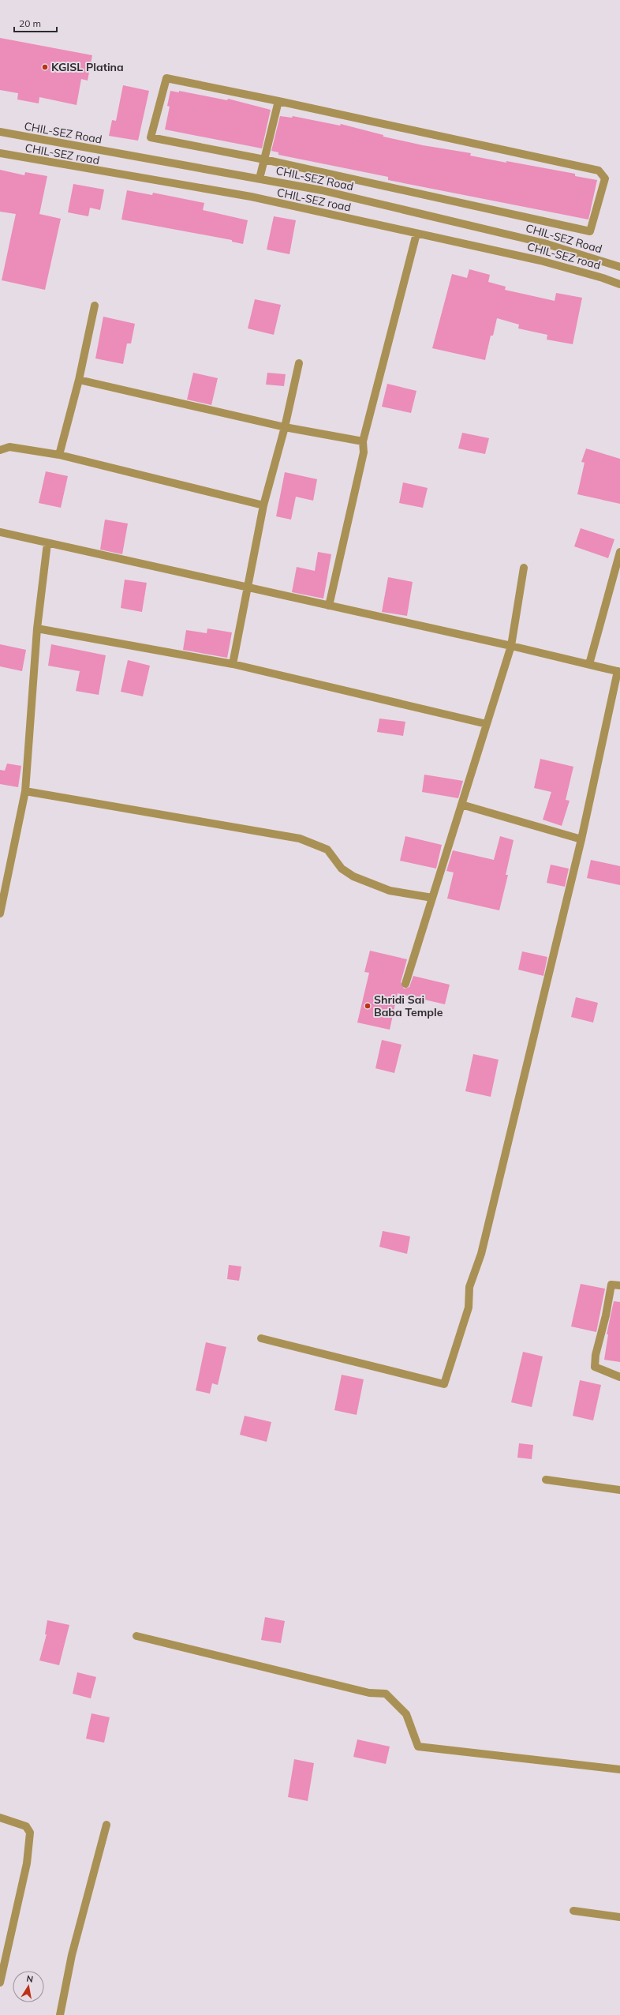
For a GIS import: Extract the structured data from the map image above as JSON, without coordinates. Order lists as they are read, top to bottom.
{
  "streets": {
    "street": ["CHIL-SEZ Road", "CHIL-SEZ road"]
  },
  "places": ["KGISL Platina", "Shridi Sai Baba Temple"],
  "scale_bar": "20 m",
  "north": "top"
}
